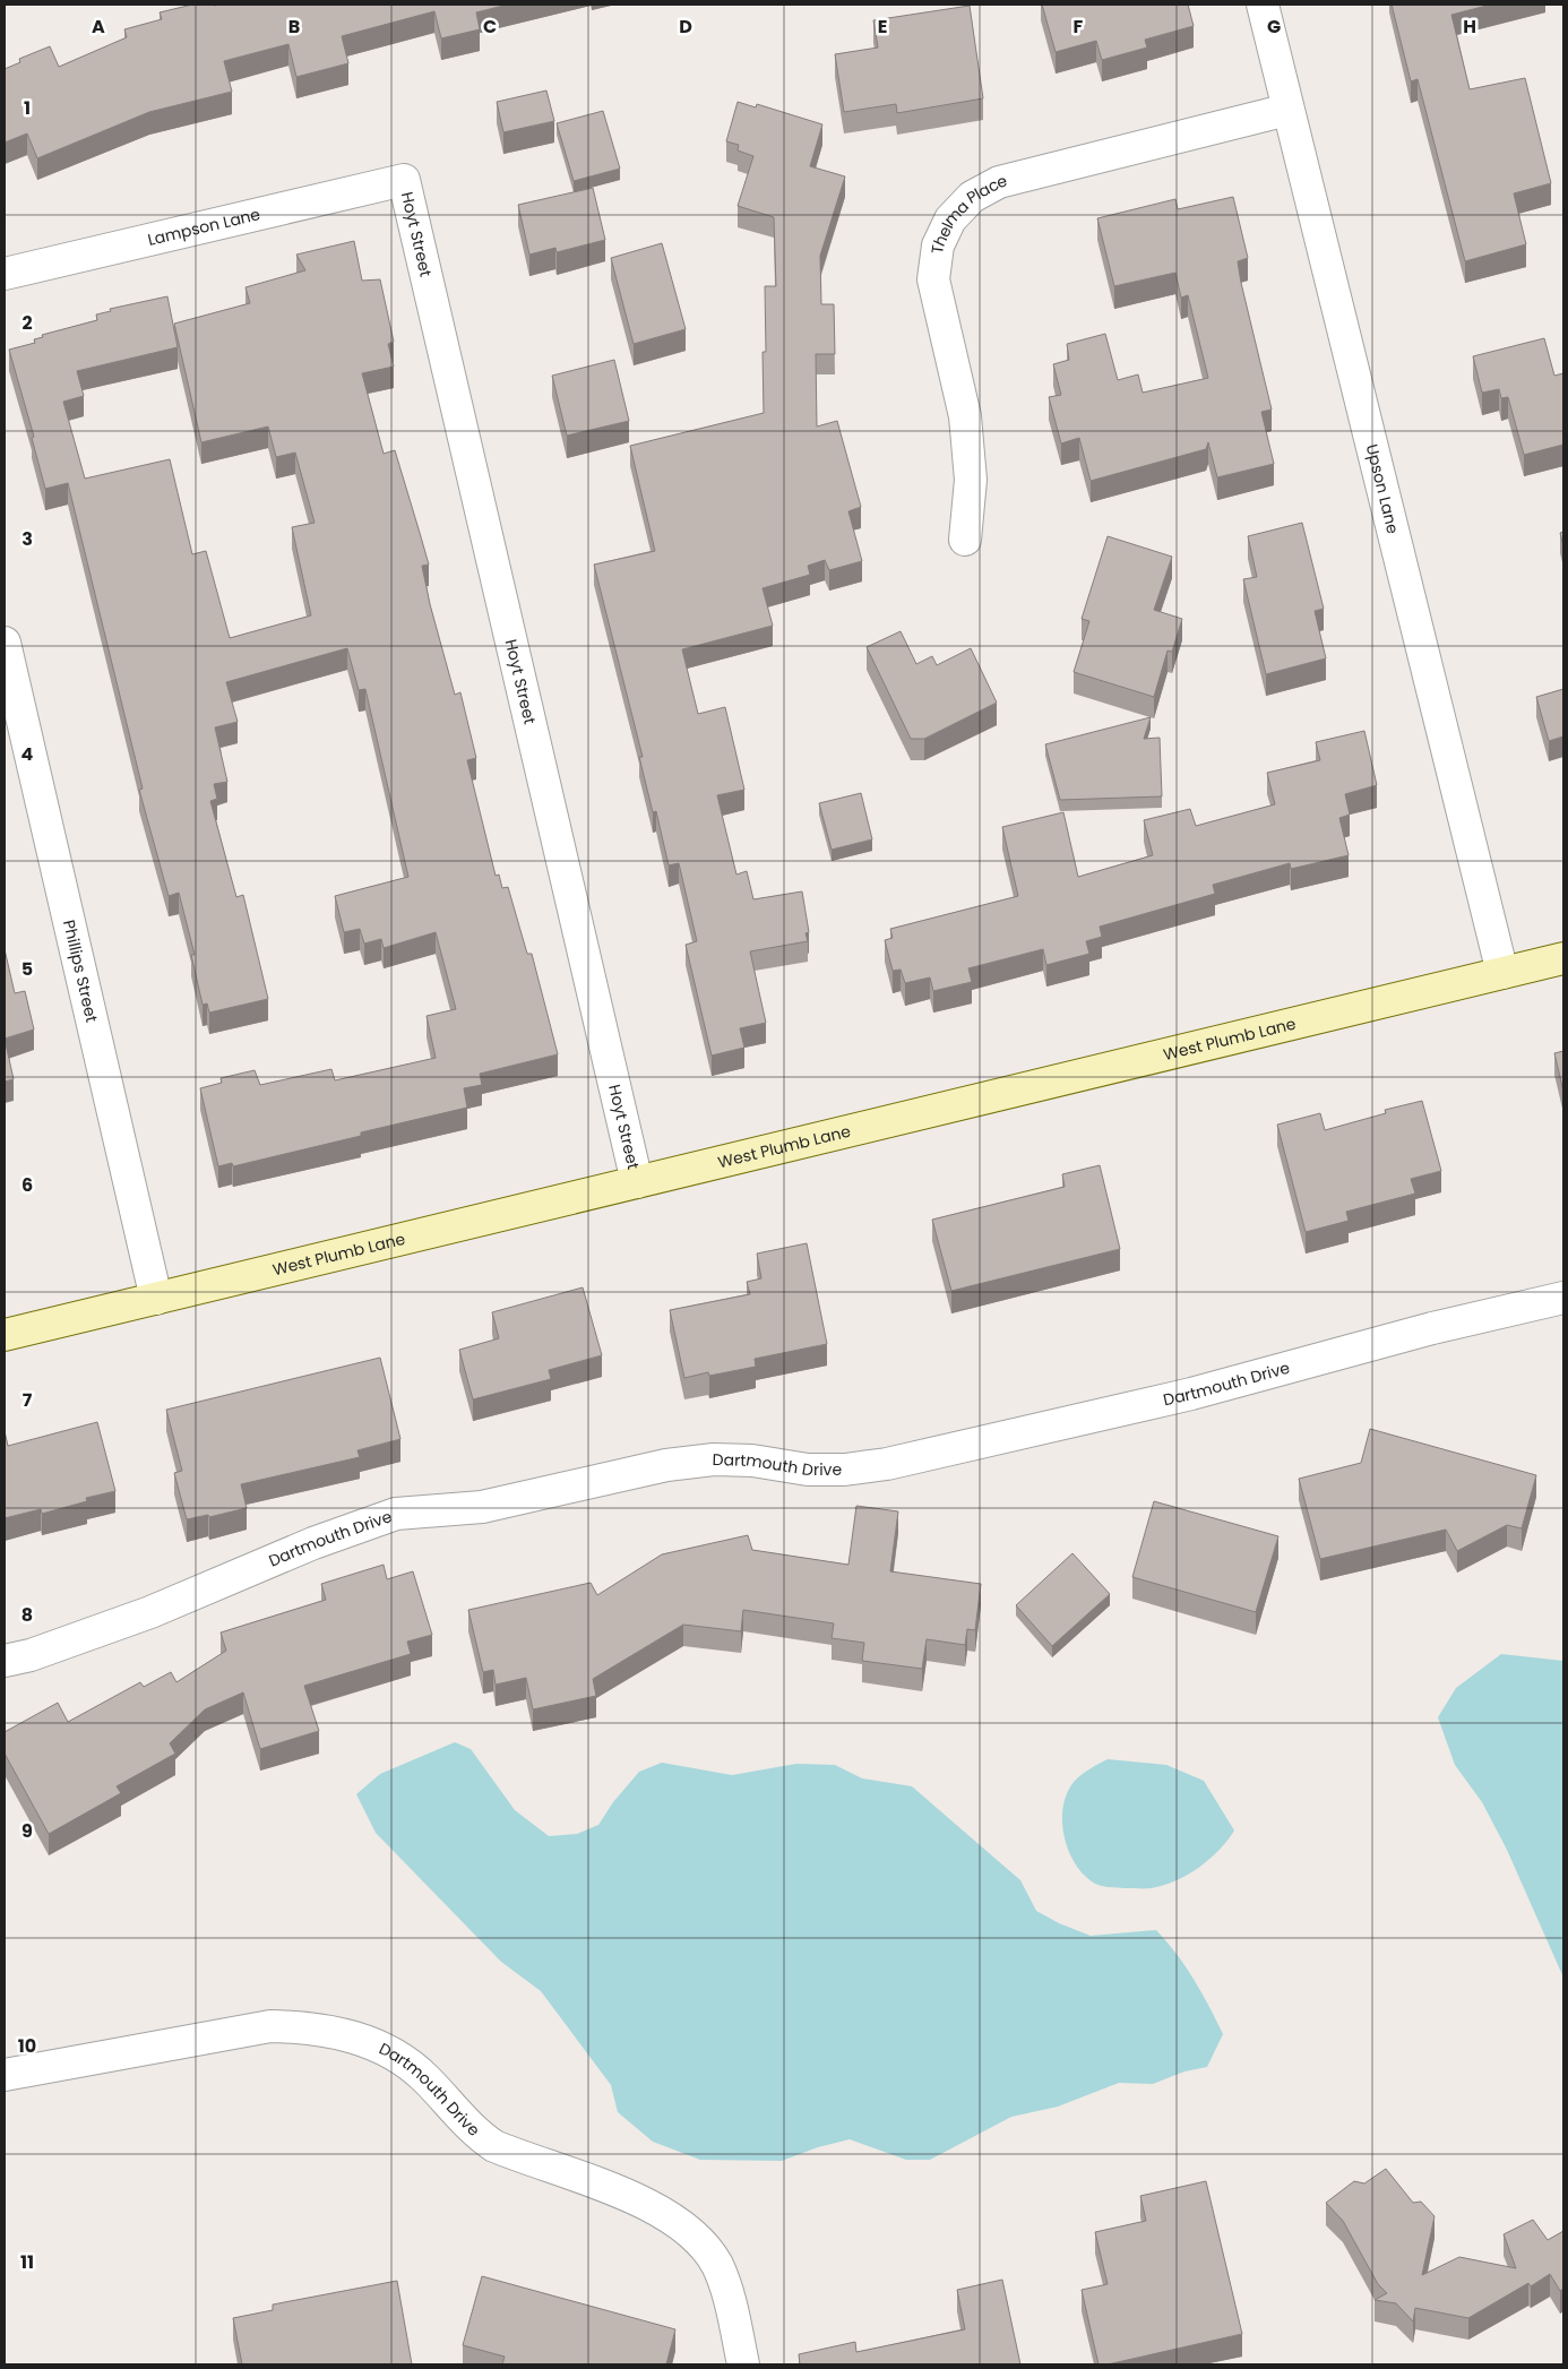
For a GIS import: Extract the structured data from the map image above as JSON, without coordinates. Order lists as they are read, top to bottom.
{
  "streets": {
    "main road": ["West Plumb Lane"],
    "street": [
      "Thelma Place",
      "Lampson Lane",
      "Hoyt Street",
      "Upson Lane",
      "Phillips Street",
      "Dartmouth Drive"
    ]
  },
  "crossings": [
    ["Thelma Place", "Upson Lane"],
    ["Lampson Lane", "Hoyt Street"],
    ["Hoyt Street", "West Plumb Lane"],
    ["Upson Lane", "West Plumb Lane"],
    ["Phillips Street", "West Plumb Lane"]
  ],
  "grid": {
    "columns": [
      "A",
      "B",
      "C",
      "D",
      "E",
      "F",
      "G",
      "H"
    ],
    "rows": [
      "1",
      "2",
      "3",
      "4",
      "5",
      "6",
      "7",
      "8",
      "9",
      "10",
      "11"
    ]
  }
}
